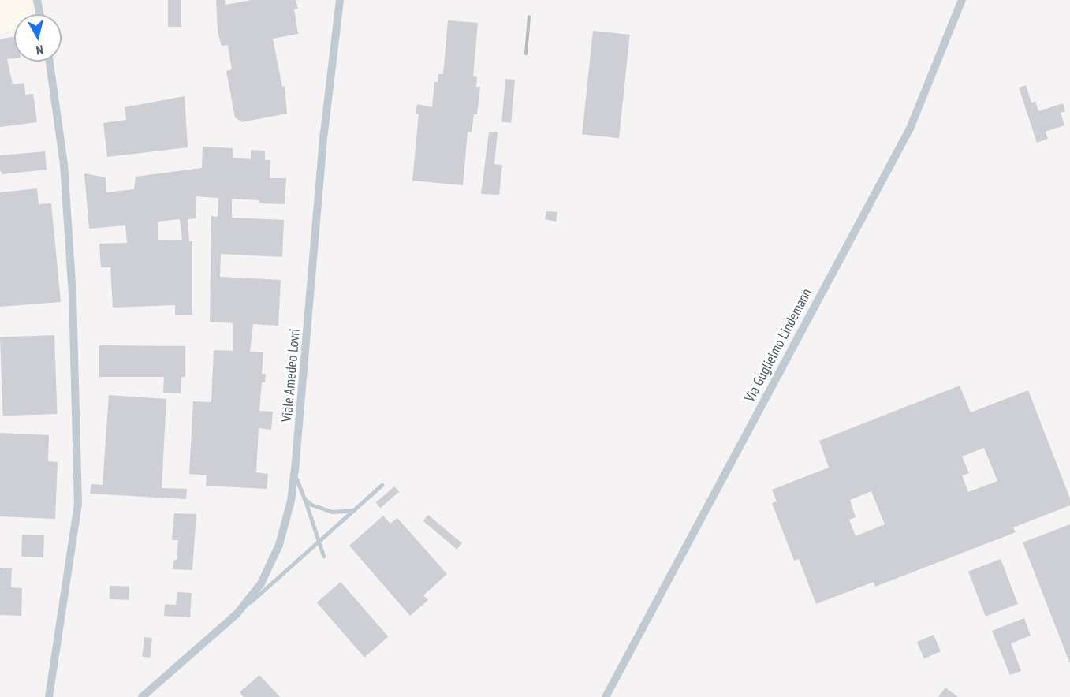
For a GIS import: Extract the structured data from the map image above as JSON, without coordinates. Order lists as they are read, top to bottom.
{
  "streets": {
    "street": ["Via Guglielmo Lindemann", "Viale Amedeo Lovri"]
  },
  "north": "bottom"
}
